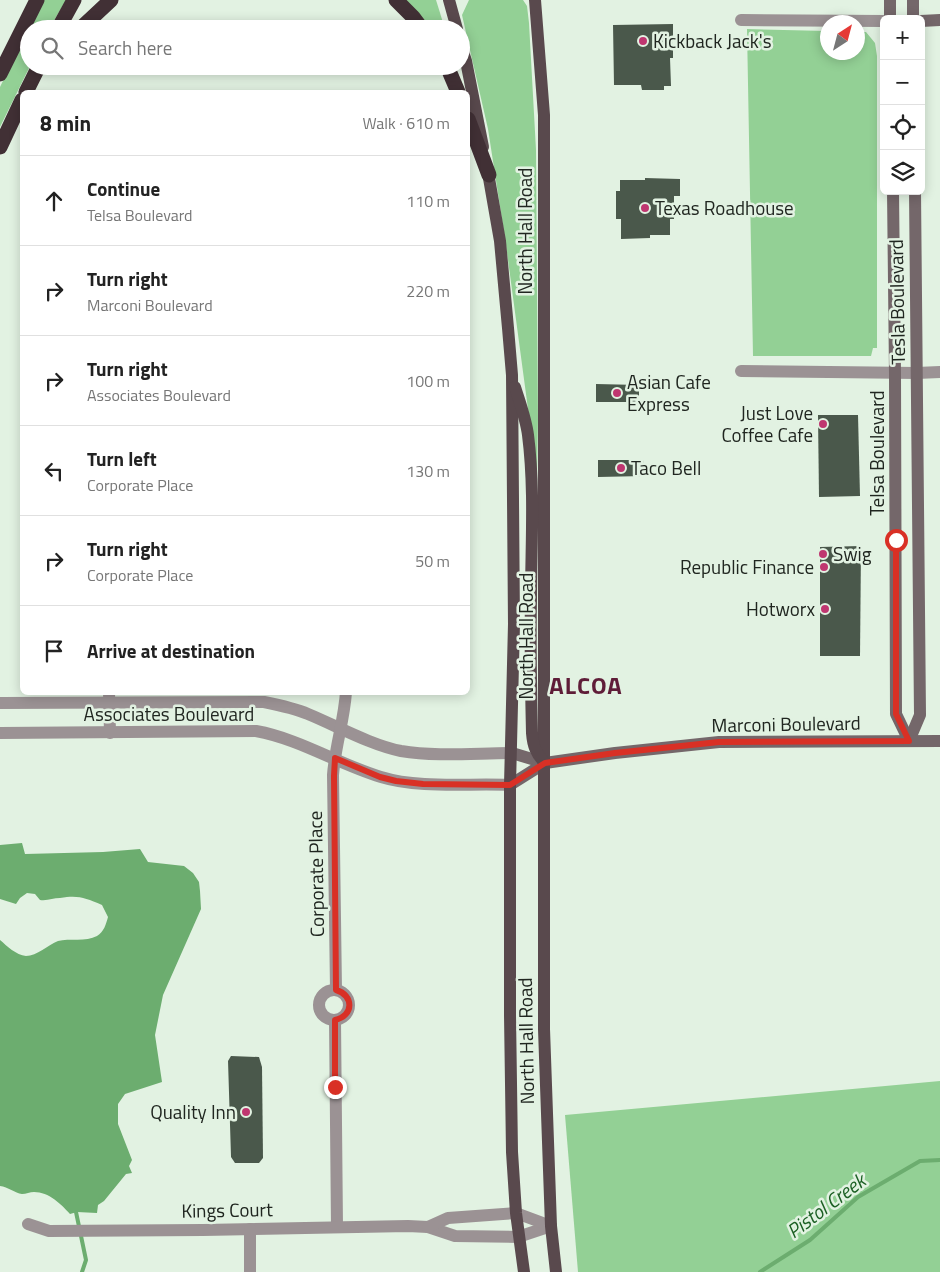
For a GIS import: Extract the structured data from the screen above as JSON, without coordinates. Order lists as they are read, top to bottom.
{
  "streets": {
    "main road": [
      "North Hall Road",
      "Tesla Boulevard",
      "Telsa Boulevard",
      "Marconi Boulevard"
    ],
    "street": ["Associates Boulevard", "Corporate Place", "Kings Court"]
  },
  "crossings": [
    ["North Hall Road", "Associates Boulevard"],
    ["North Hall Road", "Marconi Boulevard"],
    ["North Hall Road", "Kings Court"],
    ["Tesla Boulevard", "Telsa Boulevard"],
    ["Tesla Boulevard", "Marconi Boulevard"],
    ["Telsa Boulevard", "Marconi Boulevard"],
    ["Associates Boulevard", "Marconi Boulevard"],
    ["Associates Boulevard", "Corporate Place"]
  ],
  "districts": ["ALCOA"],
  "water": ["Pistol Creek"],
  "places": [
    "Kickback Jack's",
    "Texas Roadhouse",
    "Asian Cafe Express",
    "Just Love Coffee Cafe",
    "Taco Bell",
    "Swig",
    "Republic Finance",
    "Hotworx",
    "Quality Inn"
  ],
  "north": "top right",
  "page": {
    "map_buttons": ["+", "−"],
    "search": "Search here",
    "heading": ["8 min", "Walk · 610 m"],
    "list": [
      ["Continue", "Telsa Boulevard", "110 m"],
      ["Turn right", "Marconi Boulevard", "220 m"],
      ["Turn right", "Associates Boulevard", "100 m"],
      ["Turn left", "Corporate Place", "130 m"],
      ["Turn right", "Corporate Place", "50 m"],
      "Arrive at destination"
    ]
  }
}
